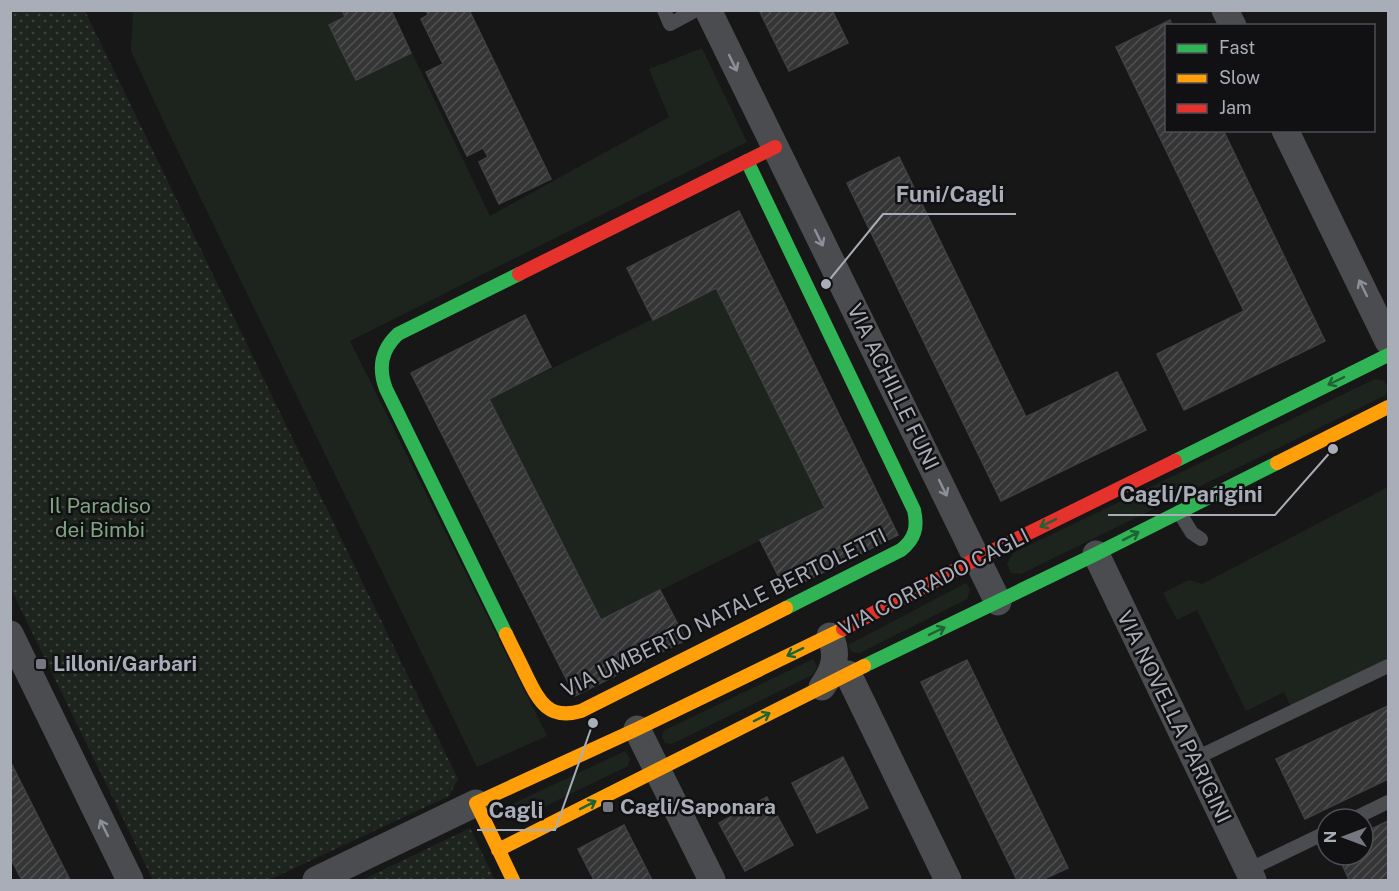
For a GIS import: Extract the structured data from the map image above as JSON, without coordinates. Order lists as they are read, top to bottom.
{
  "streets": {
    "street": [
      "VIA ACHILLE FUNI",
      "VIA CORRADO CAGLI",
      "VIA UMBERTO NATALE BERTOLETTI",
      "VIA NOVELLA PARIGINI"
    ]
  },
  "crossings": [
    ["VIA ACHILLE FUNI", "VIA CORRADO CAGLI"],
    ["VIA ACHILLE FUNI", "VIA UMBERTO NATALE BERTOLETTI"],
    ["VIA CORRADO CAGLI", "VIA NOVELLA PARIGINI"]
  ],
  "one_way": ["VIA ACHILLE FUNI"],
  "parks": ["Il Paradiso dei Bimbi"],
  "places": {
    "other": ["Funi/Cagli", "Cagli/Parigini", "Cagli"],
    "transit": ["Lilloni/Garbari", "Cagli/Saponara"]
  },
  "legend": ["Fast", "Slow", "Jam"],
  "north": "left"
}
